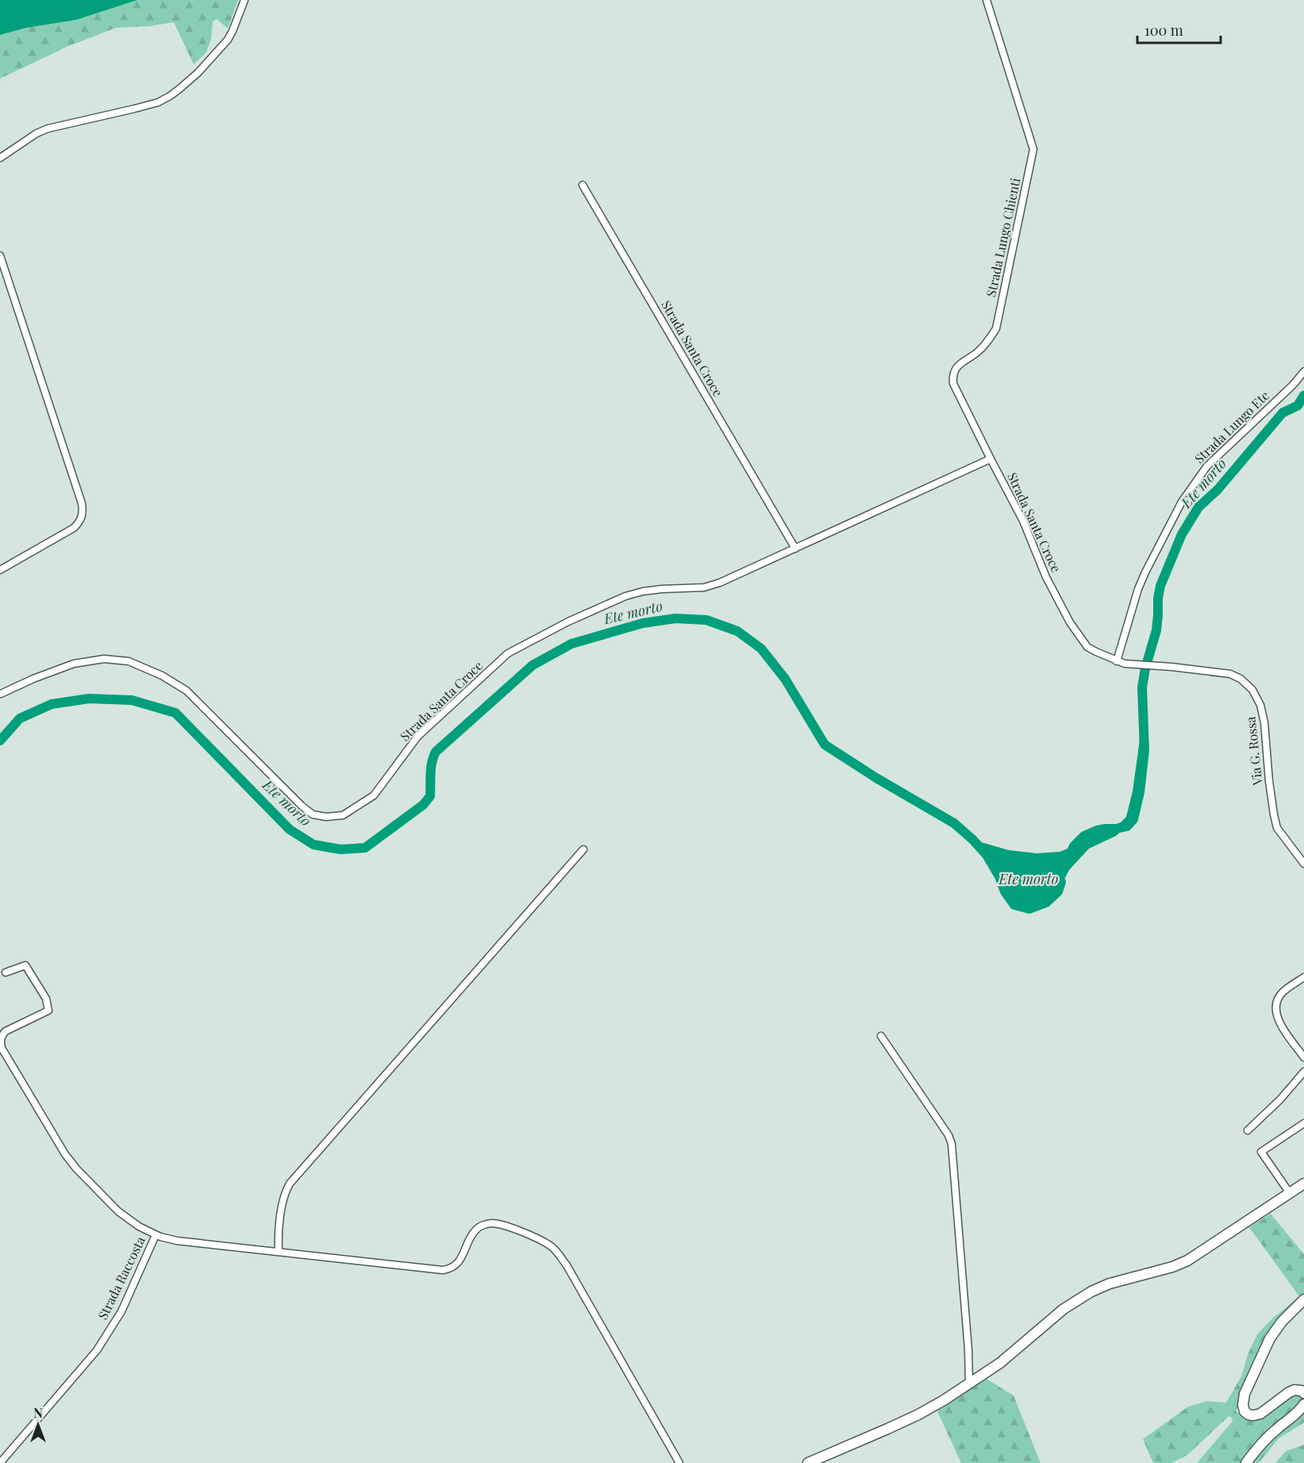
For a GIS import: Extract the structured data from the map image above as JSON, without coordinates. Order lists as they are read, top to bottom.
{
  "streets": {
    "street": [
      "Strada Lungo Chienti",
      "Strada Santa Croce",
      "Strada Lungo Ete",
      "Via G. Rossa",
      "Strada Raccosta"
    ]
  },
  "crossings": [
    ["Strada Lungo Chienti", "Strada Santa Croce"],
    ["Strada Santa Croce", "Strada Lungo Ete"],
    ["Strada Santa Croce", "Via G. Rossa"]
  ],
  "water": ["Ete morto"],
  "scale_bar": "100 m",
  "north": "top"
}
